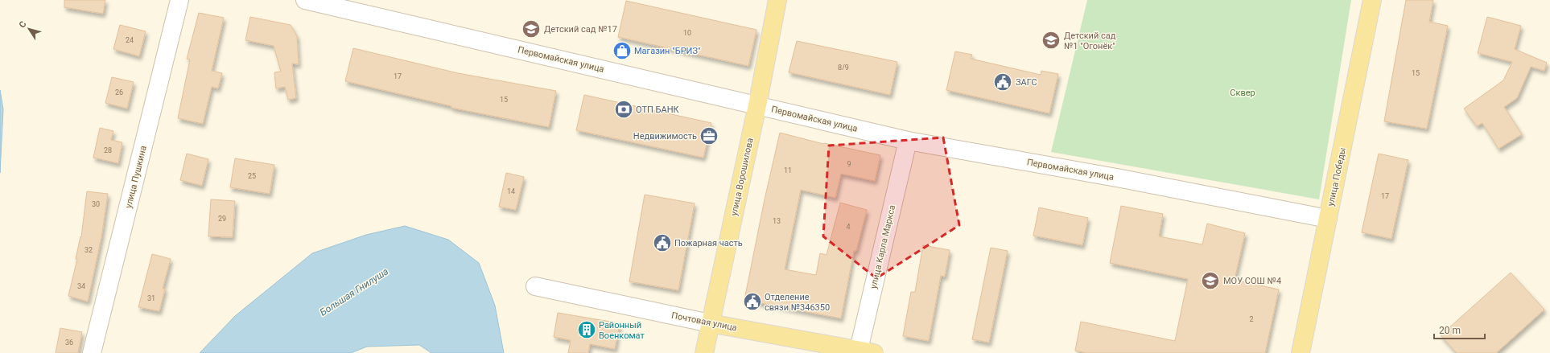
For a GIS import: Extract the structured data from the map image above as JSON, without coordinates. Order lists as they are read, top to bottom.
{
  "streets": {
    "main road": ["улица Ворошилова", "улица Победы", "Почтовая улица"],
    "street": ["Первомайская улица", "улица Пушкина", "улица Карла Маркса"]
  },
  "crossings": [
    ["Первомайская улица", "улица Ворошилова"],
    ["Первомайская улица", "улица Победы"],
    ["Первомайская улица", "улица Карла Маркса"],
    ["улица Ворошилова", "Почтовая улица"],
    ["улица Карла Маркса", "Почтовая улица"]
  ],
  "water": ["Большая Гнилуша"],
  "parks": ["Сквер"],
  "places": {
    "school or university": ["Детский сад №17", "Детский сад №1 \"Огонёк\"", "МОУ СОШ №4"],
    "shop": ["Магазин \"БРИЗ\""],
    "public building": ["ЗАГС", "Пожарная часть", "Отделение связи №346350"],
    "bank": ["ОТП БАНК"],
    "office": ["Недвижимость"],
    "building": ["Районный Военкомат"]
  },
  "house_numbers": [
    "10",
    "24",
    "8/9",
    "15",
    "17",
    "26",
    "15",
    "28",
    "9",
    "11",
    "25",
    "14",
    "17",
    "30",
    "29",
    "13",
    "4",
    "32",
    "34",
    "31",
    "2",
    "36"
  ],
  "scale_bar": "20 m",
  "north": "top left"
}
